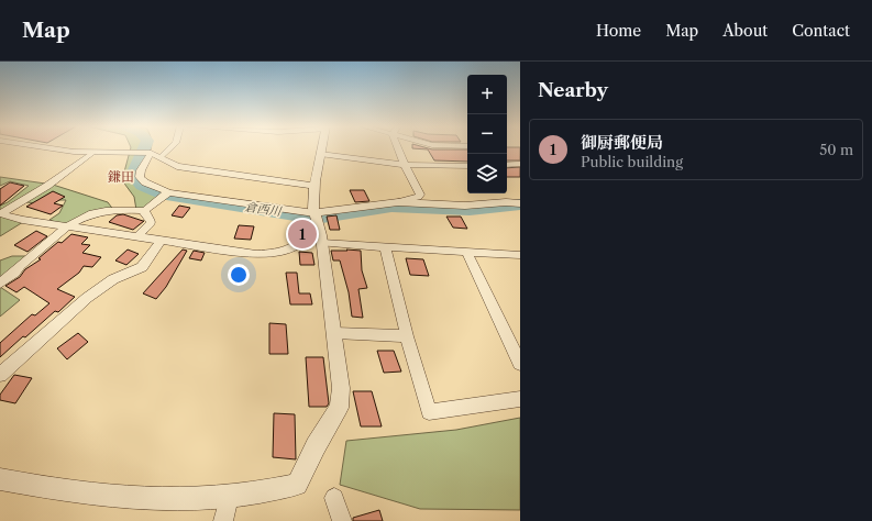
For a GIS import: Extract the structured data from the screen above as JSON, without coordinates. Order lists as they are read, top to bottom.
{
  "districts": ["鎌田"],
  "water": ["倉西川"],
  "page": {
    "header": "Map",
    "nav": [
      "Home",
      "Map",
      "About",
      "Contact"
    ],
    "heading": "Nearby",
    "map_buttons": ["+", "−"],
    "list": [
      {
        "mark": "1",
        "name": "御厨郵便局",
        "note": "Public building",
        "value": "50 m"
      }
    ],
    "pins": "1"
  }
}
